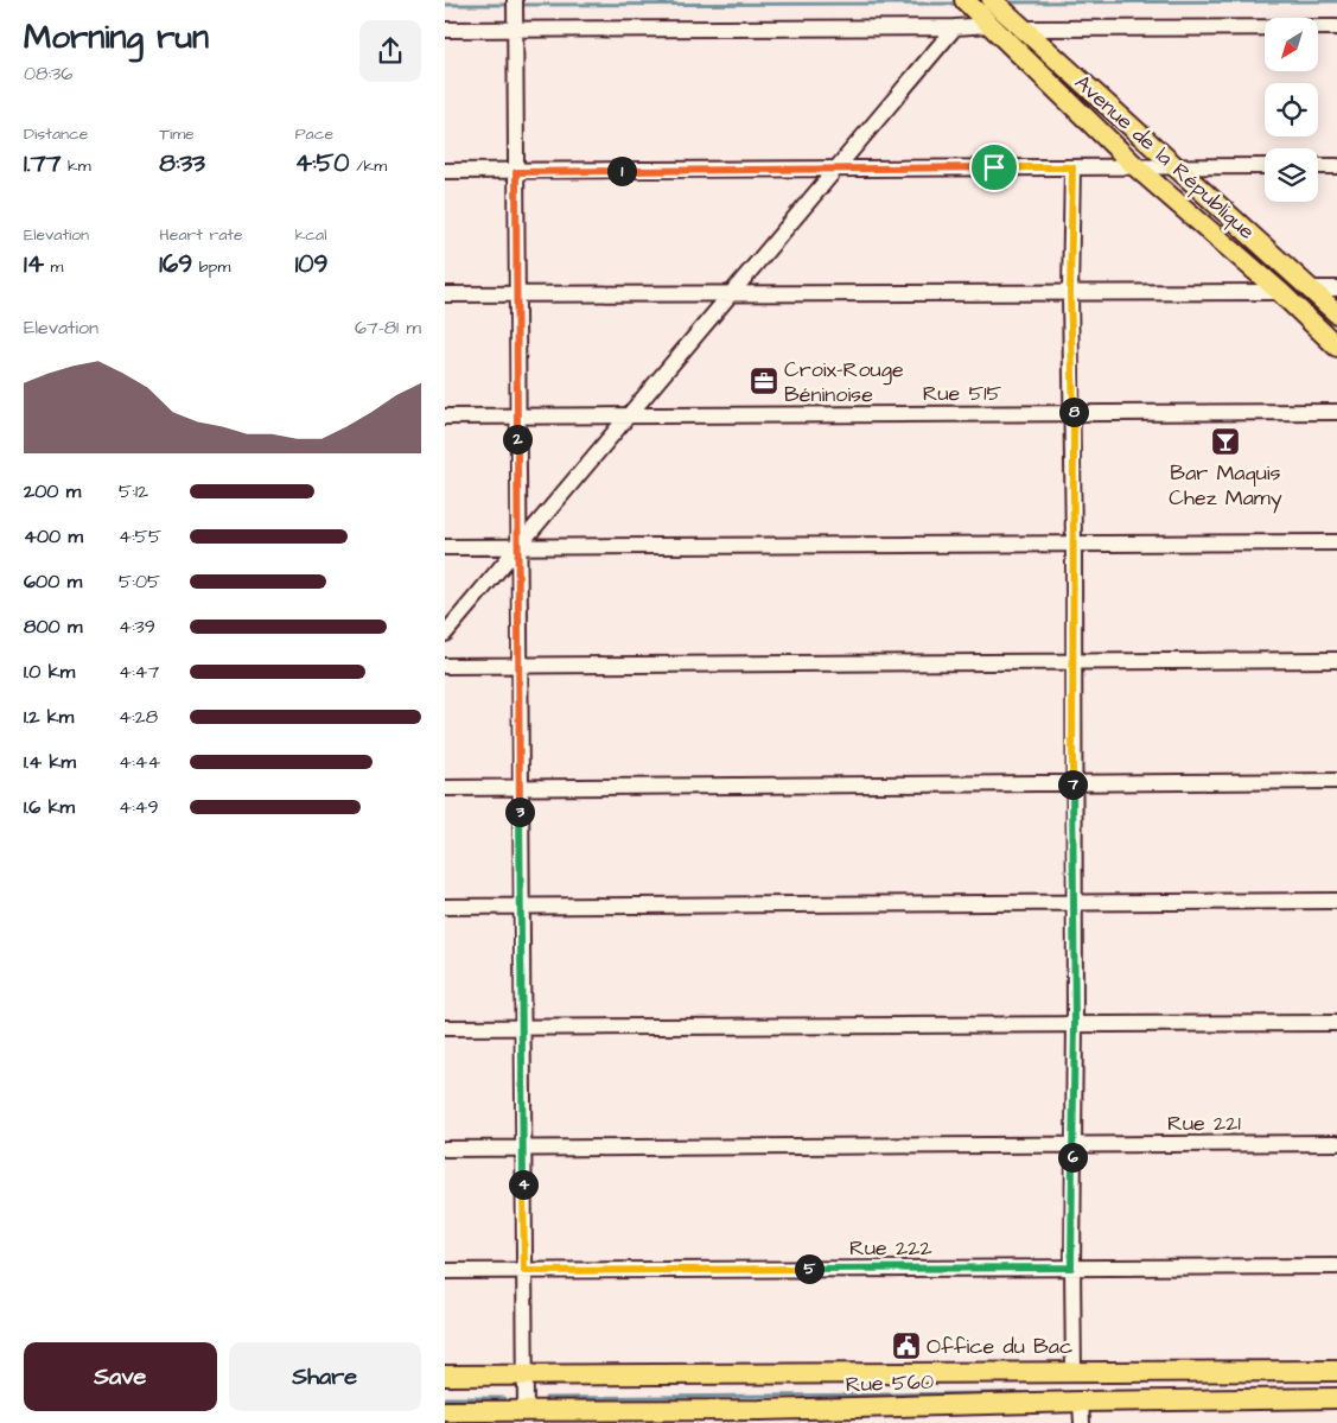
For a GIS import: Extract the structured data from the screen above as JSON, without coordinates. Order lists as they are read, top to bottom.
{
  "streets": {
    "main road": ["Avenue de la République", "Rue 560"],
    "street": ["Rue 515", "Rue 221", "Rue 222"]
  },
  "places": {
    "office": ["Croix-Rouge Béninoise"],
    "bar": ["Bar Maquis Chez Mamy"],
    "public building": ["Office du Bac"]
  },
  "north": "bottom left",
  "page": {
    "heading": ["Morning run", "08:36"],
    "stats": [
      ["Distance", "1.77 km"],
      ["Time", "8:33"],
      ["Pace", "4:50 /km"],
      ["Elevation", "14 m"],
      ["Heart rate", "169 bpm"],
      ["kcal", "109"]
    ],
    "pins": [
      "1",
      "8",
      "2",
      "7",
      "3",
      "6",
      "4",
      "5"
    ],
    "chart": ["Elevation", "67–81 m"],
    "list": [
      {
        "name": "200 m",
        "note": "5:12"
      },
      {
        "name": "400 m",
        "note": "4:55"
      },
      {
        "name": "600 m",
        "note": "5:05"
      },
      {
        "name": "800 m",
        "note": "4:39"
      },
      {
        "name": "1.0 km",
        "note": "4:47"
      },
      {
        "name": "1.2 km",
        "note": "4:28"
      },
      {
        "name": "1.4 km",
        "note": "4:44"
      },
      {
        "name": "1.6 km",
        "note": "4:49"
      }
    ],
    "buttons": ["Save", "Share"]
  }
}
